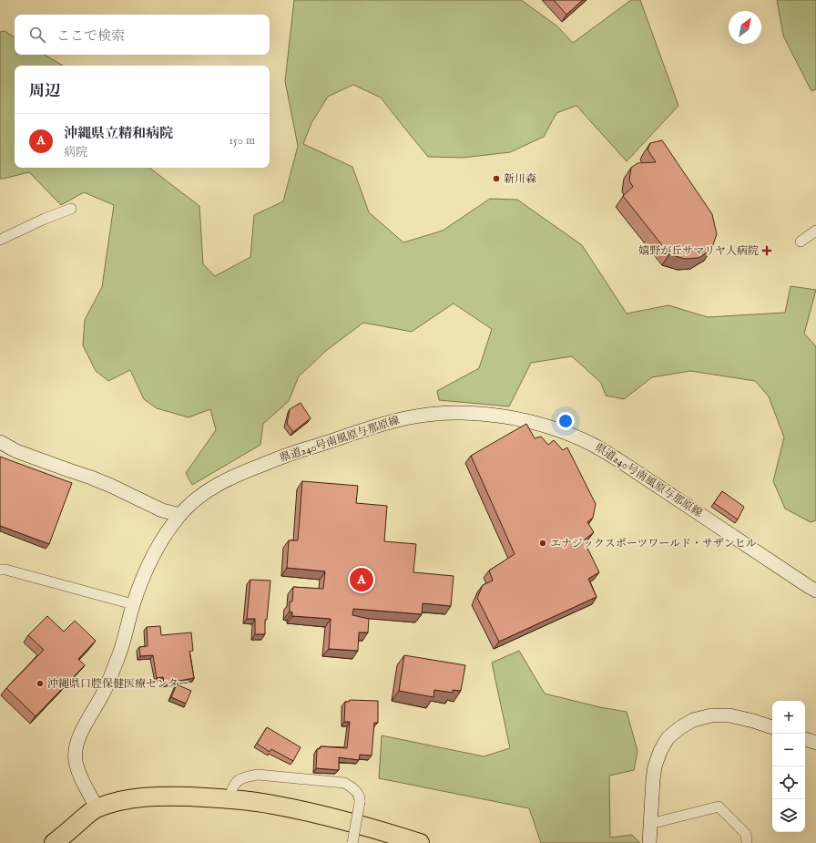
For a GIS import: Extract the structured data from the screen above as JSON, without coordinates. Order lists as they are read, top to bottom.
{
  "streets": {
    "main road": ["県道240号南風原与那原線"]
  },
  "places": {
    "other": ["新川森", "エナジックスポーツワールド・サザンヒル", "沖縄県口腔保健医療センター"],
    "health": ["嬉野が丘サマリヤ人病院"]
  },
  "north": "top right",
  "page": {
    "search": "ここで検索",
    "heading": "周辺",
    "list": [
      {
        "mark": "A",
        "name": "沖縄県立精和病院",
        "note": "病院",
        "value": "150 m"
      }
    ],
    "pins": "A",
    "map_buttons": ["+", "−"]
  }
}
